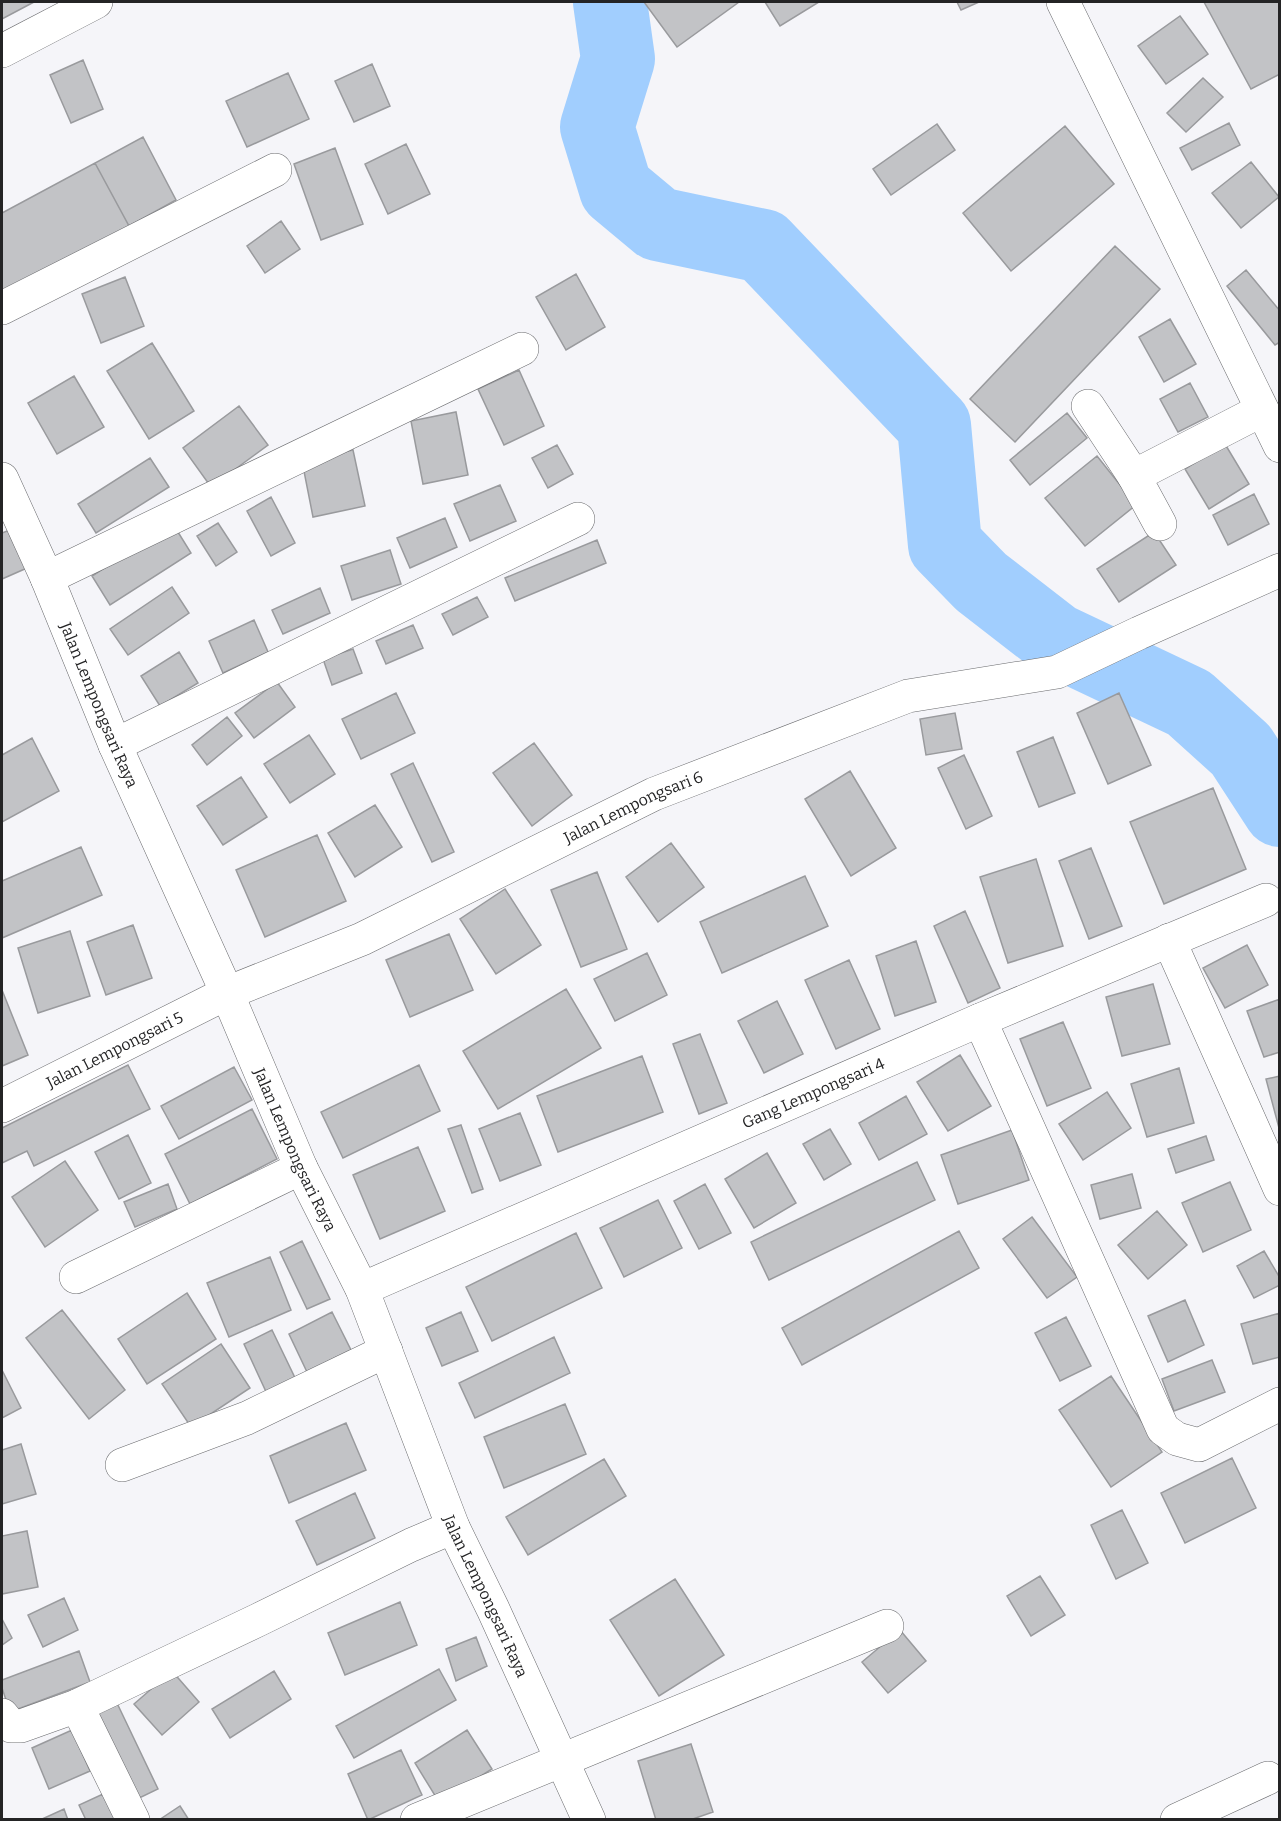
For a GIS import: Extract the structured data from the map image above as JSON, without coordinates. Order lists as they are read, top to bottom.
{
  "streets": {
    "street": [
      "Jalan Lempongsari Raya",
      "Jalan Lempongsari 6",
      "Jalan Lempongsari 5",
      "Gang Lempongsari 4"
    ]
  },
  "crossings": [
    ["Jalan Lempongsari Raya", "Jalan Lempongsari 6"],
    ["Jalan Lempongsari Raya", "Jalan Lempongsari 5"],
    ["Jalan Lempongsari Raya", "Gang Lempongsari 4"],
    ["Jalan Lempongsari 6", "Jalan Lempongsari 5"]
  ]
}
